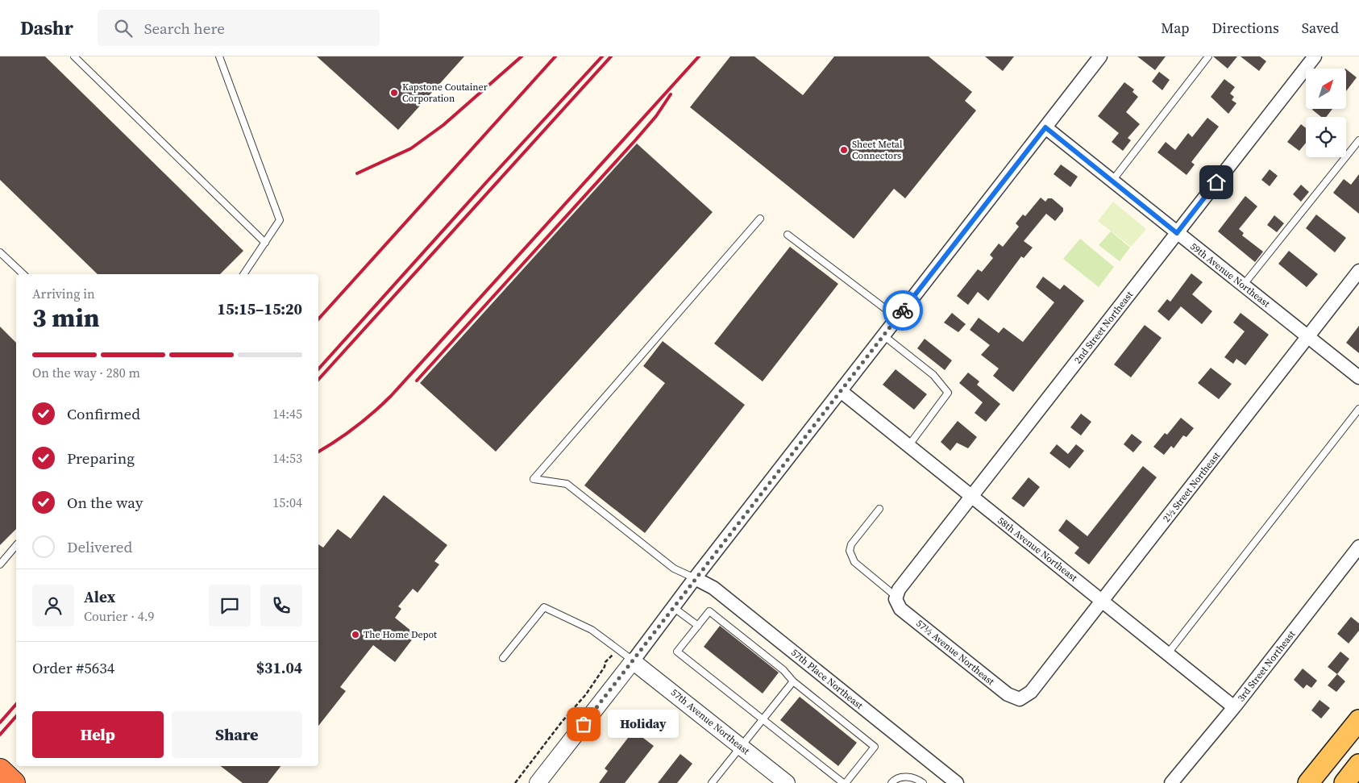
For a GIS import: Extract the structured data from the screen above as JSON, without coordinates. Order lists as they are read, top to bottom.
{
  "streets": {
    "street": [
      "59th Avenue Northeast",
      "2nd Street Northeast",
      "2½ Street Northeast",
      "58th Avenue Northeast",
      "57½ Avenue Northeast",
      "3rd Street Northeast",
      "57th Place Northeast",
      "57th Avenue Northeast"
    ]
  },
  "crossings": [
    ["59th Avenue Northeast", "2nd Street Northeast"],
    ["59th Avenue Northeast", "2½ Street Northeast"],
    ["2nd Street Northeast", "58th Avenue Northeast"],
    ["2nd Street Northeast", "57½ Avenue Northeast"],
    ["2½ Street Northeast", "58th Avenue Northeast"],
    ["2½ Street Northeast", "57½ Avenue Northeast"],
    ["58th Avenue Northeast", "3rd Street Northeast"]
  ],
  "places": [
    "Kapstone Coutainer Corporation",
    "Sheet Metal Connectors",
    "The Home Depot",
    "Holiday"
  ],
  "north": "top right",
  "page": {
    "header": "Dashr",
    "search": "Search here",
    "nav": ["Map", "Directions", "Saved"],
    "heading": ["3 min", "Arriving in", "15:15–15:20"],
    "panel": [
      "Alex",
      "Courier · 4.9",
      "Order #5634",
      "$31.04"
    ],
    "bar": "On the way · 280 m",
    "list": [
      ["Confirmed", "14:45"],
      ["Preparing", "14:53"],
      ["On the way", "15:04"],
      "Delivered"
    ],
    "buttons": ["Help", "Share"],
    "bubble": "Holiday"
  }
}
